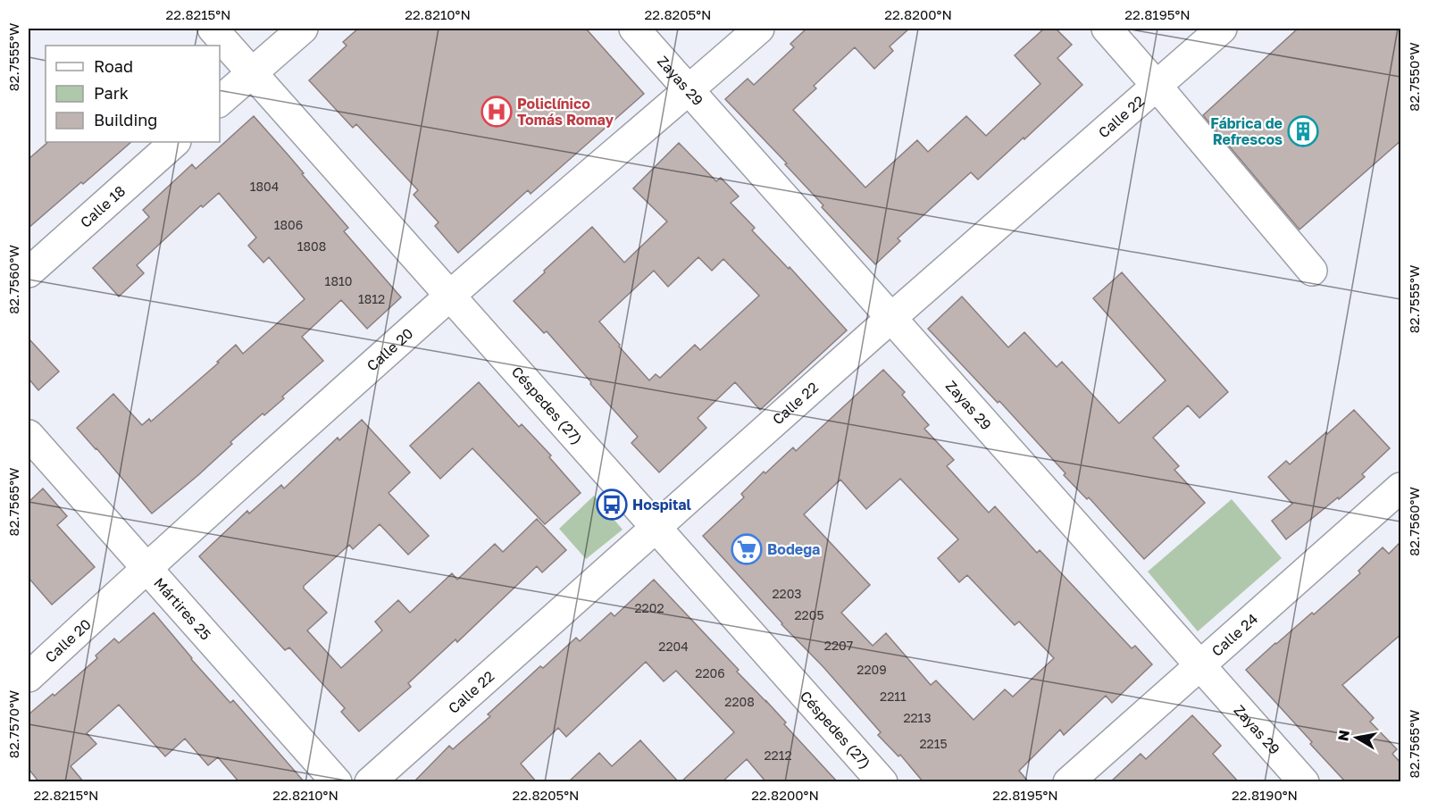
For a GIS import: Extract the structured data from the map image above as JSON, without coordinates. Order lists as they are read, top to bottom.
{
  "streets": {
    "street": [
      "Zayas 29",
      "Calle 22",
      "Calle 18",
      "Calle 20",
      "Céspedes (27)",
      "Mártires 25",
      "Calle 24"
    ]
  },
  "crossings": [
    ["Zayas 29", "Calle 22"],
    ["Zayas 29", "Calle 20"],
    ["Zayas 29", "Calle 24"],
    ["Calle 22", "Céspedes (27)"],
    ["Calle 20", "Céspedes (27)"],
    ["Calle 20", "Mártires 25"]
  ],
  "places": {
    "hospital": ["Policlínico Tomás Romay"],
    "building": ["Fábrica de Refrescos"],
    "bus stop": ["Hospital"],
    "supermarket": ["Bodega"]
  },
  "house_numbers": [
    "1804",
    "1806",
    "1808",
    "1810",
    "1812",
    "2203",
    "2202",
    "2205",
    "2207",
    "2204",
    "2209",
    "2206",
    "2211",
    "2208",
    "2213",
    "2215",
    "2212"
  ],
  "legend": ["Road", "Park", "Building"],
  "north": "left",
  "coordinates": [
    "22.8215°N",
    "22.8210°N",
    "22.8205°N",
    "22.8200°N",
    "22.8195°N",
    "82.7555°W",
    "82.7550°W",
    "82.7560°W",
    "82.7565°W",
    "82.7570°W",
    "22.8190°N"
  ]
}
